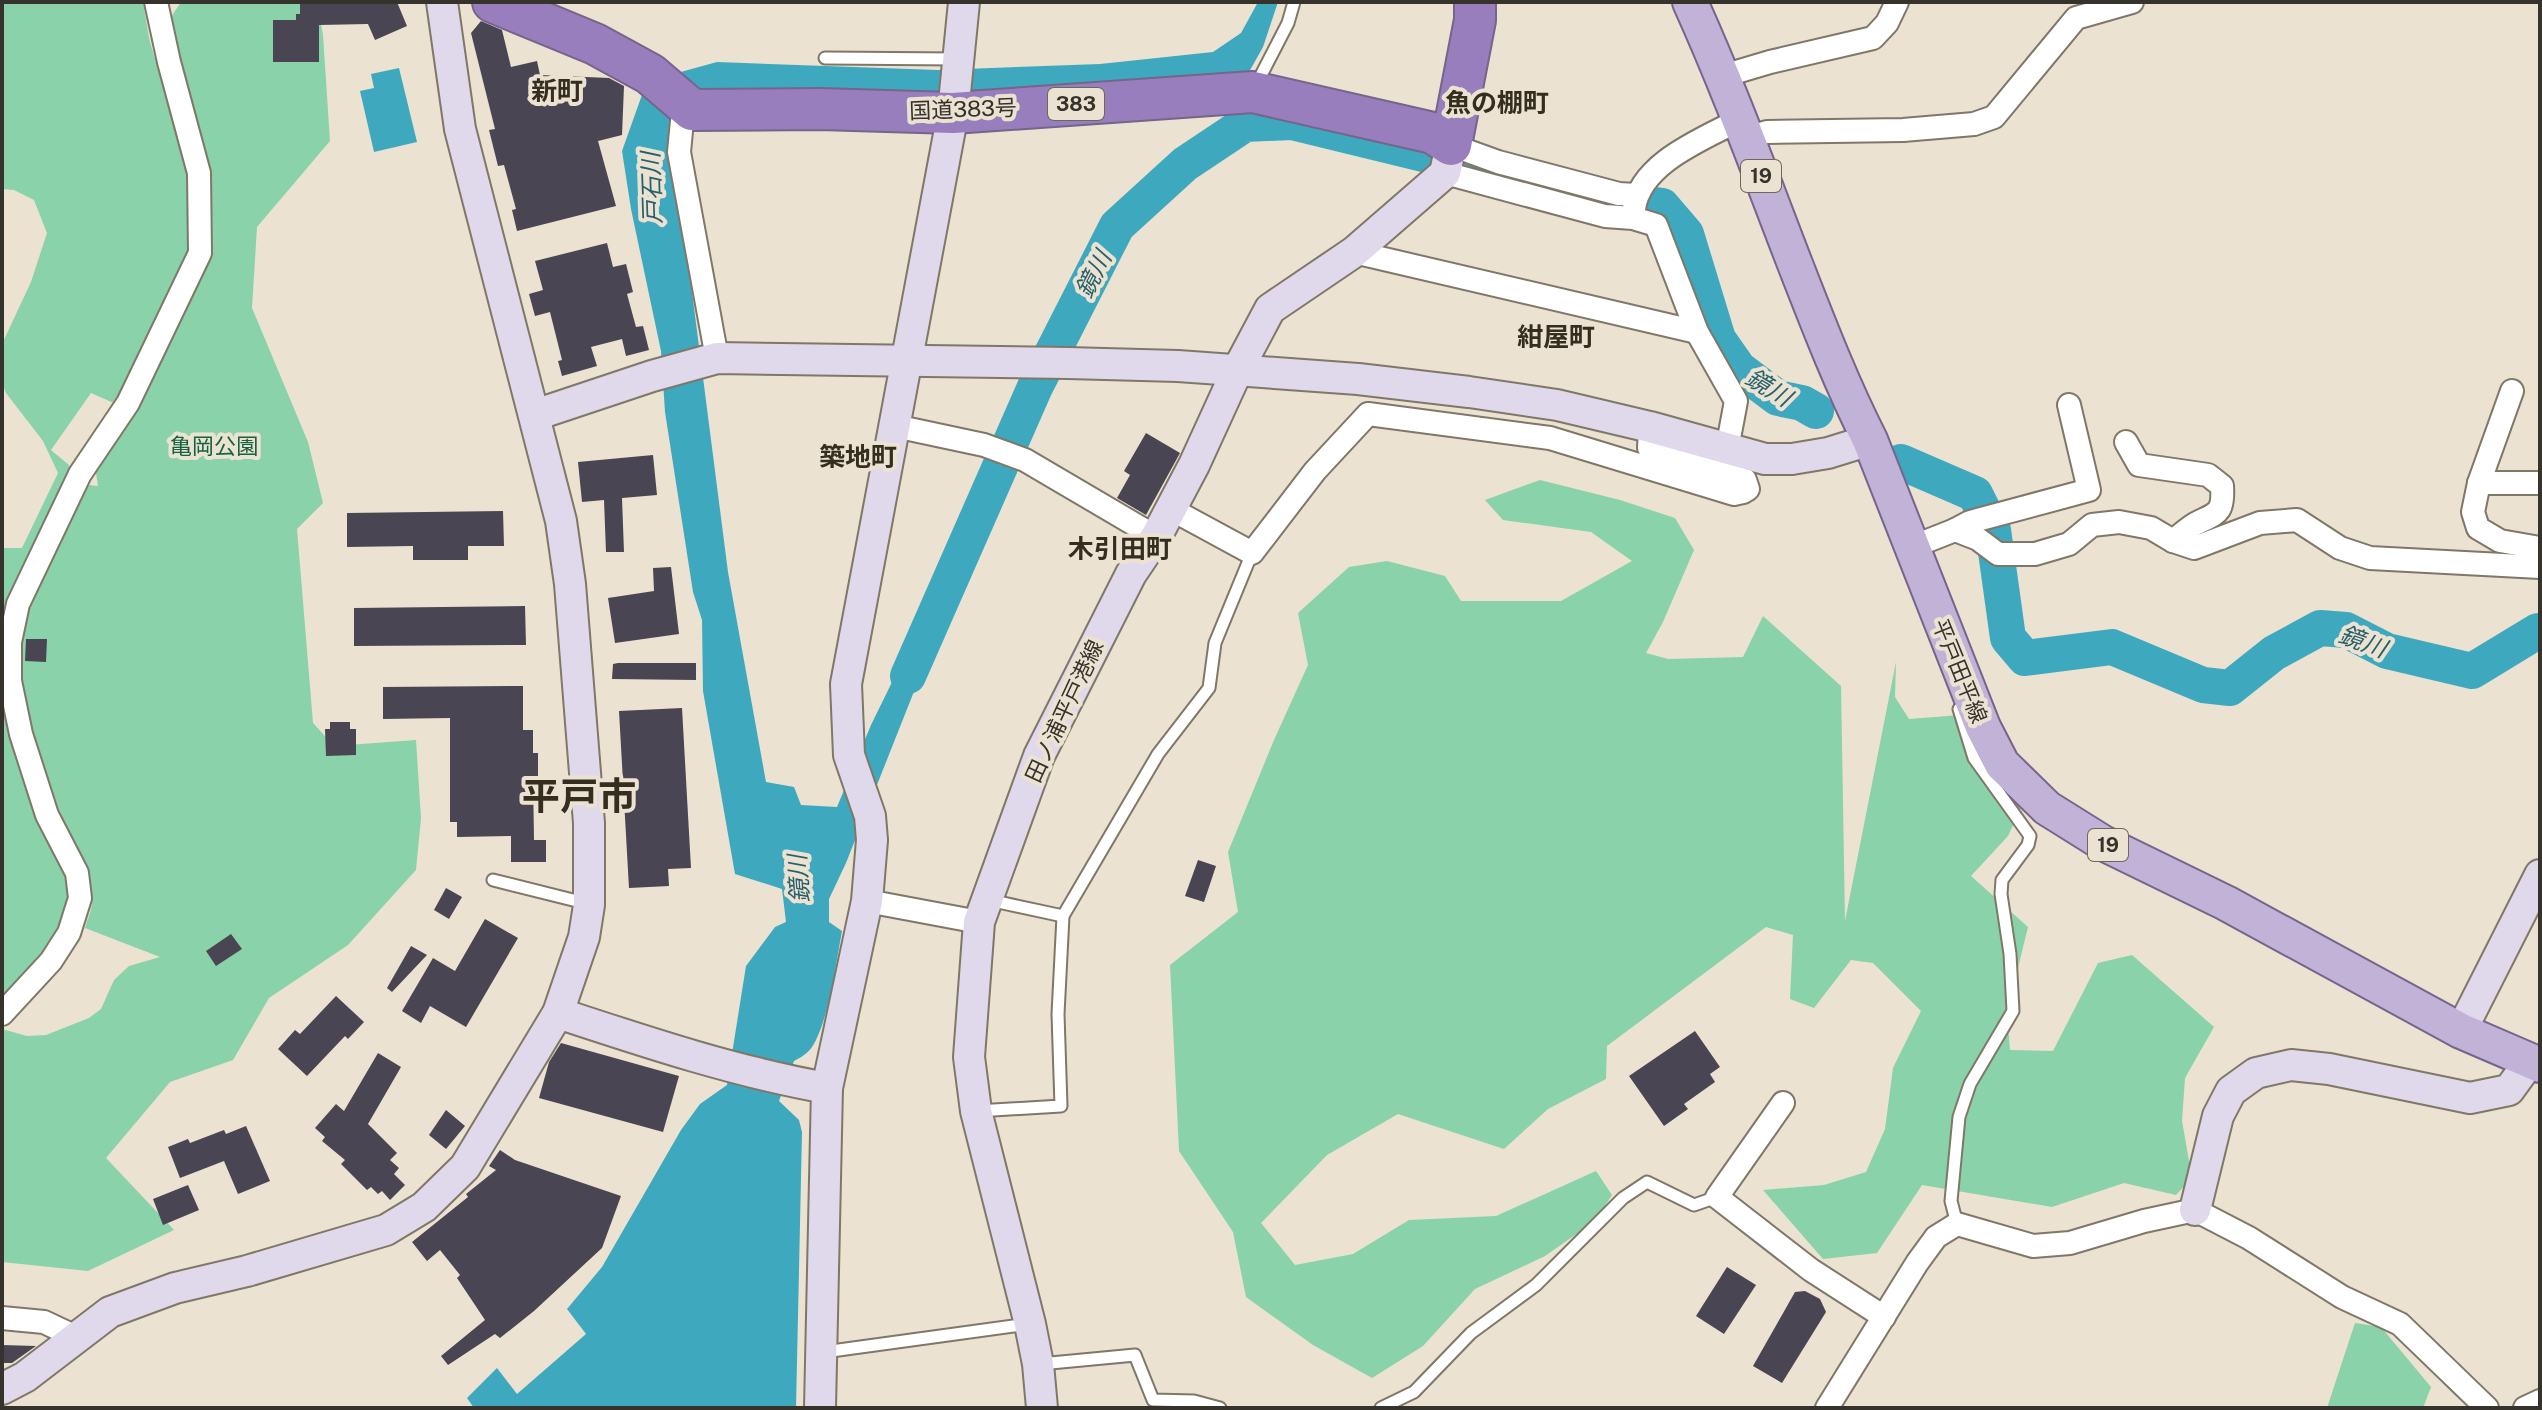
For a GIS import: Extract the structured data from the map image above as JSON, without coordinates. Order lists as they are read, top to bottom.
{
  "streets": {
    "highway": ["383", "国道383号"],
    "main road": ["19", "平戸田平線"],
    "street": ["田ノ浦平戸港線"]
  },
  "crossings": [
    ["国道383号", "田ノ浦平戸港線"]
  ],
  "districts": [
    "新町",
    "魚の棚町",
    "紺屋町",
    "築地町",
    "木引田町",
    "平戸市"
  ],
  "water": ["戸石川", "鏡川"],
  "parks": ["亀岡公園"]
}
